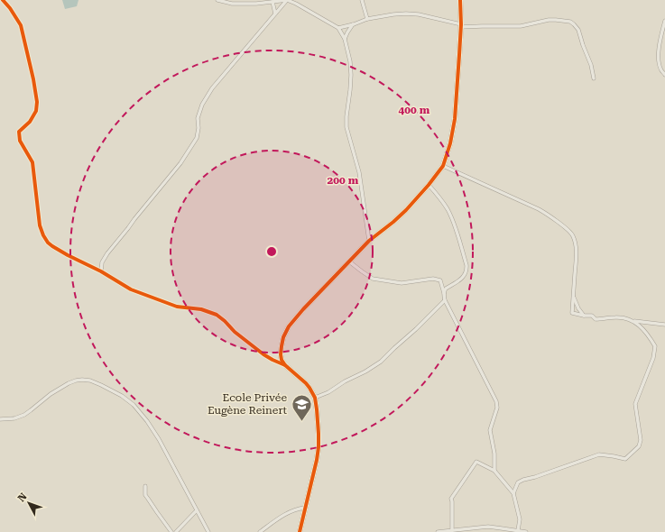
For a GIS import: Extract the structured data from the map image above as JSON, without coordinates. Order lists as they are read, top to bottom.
{
  "places": {
    "school or university": ["Ecole Privée Eugène Reinert"]
  },
  "north": "top left",
  "rings": ["400 m", "200 m"]
}
